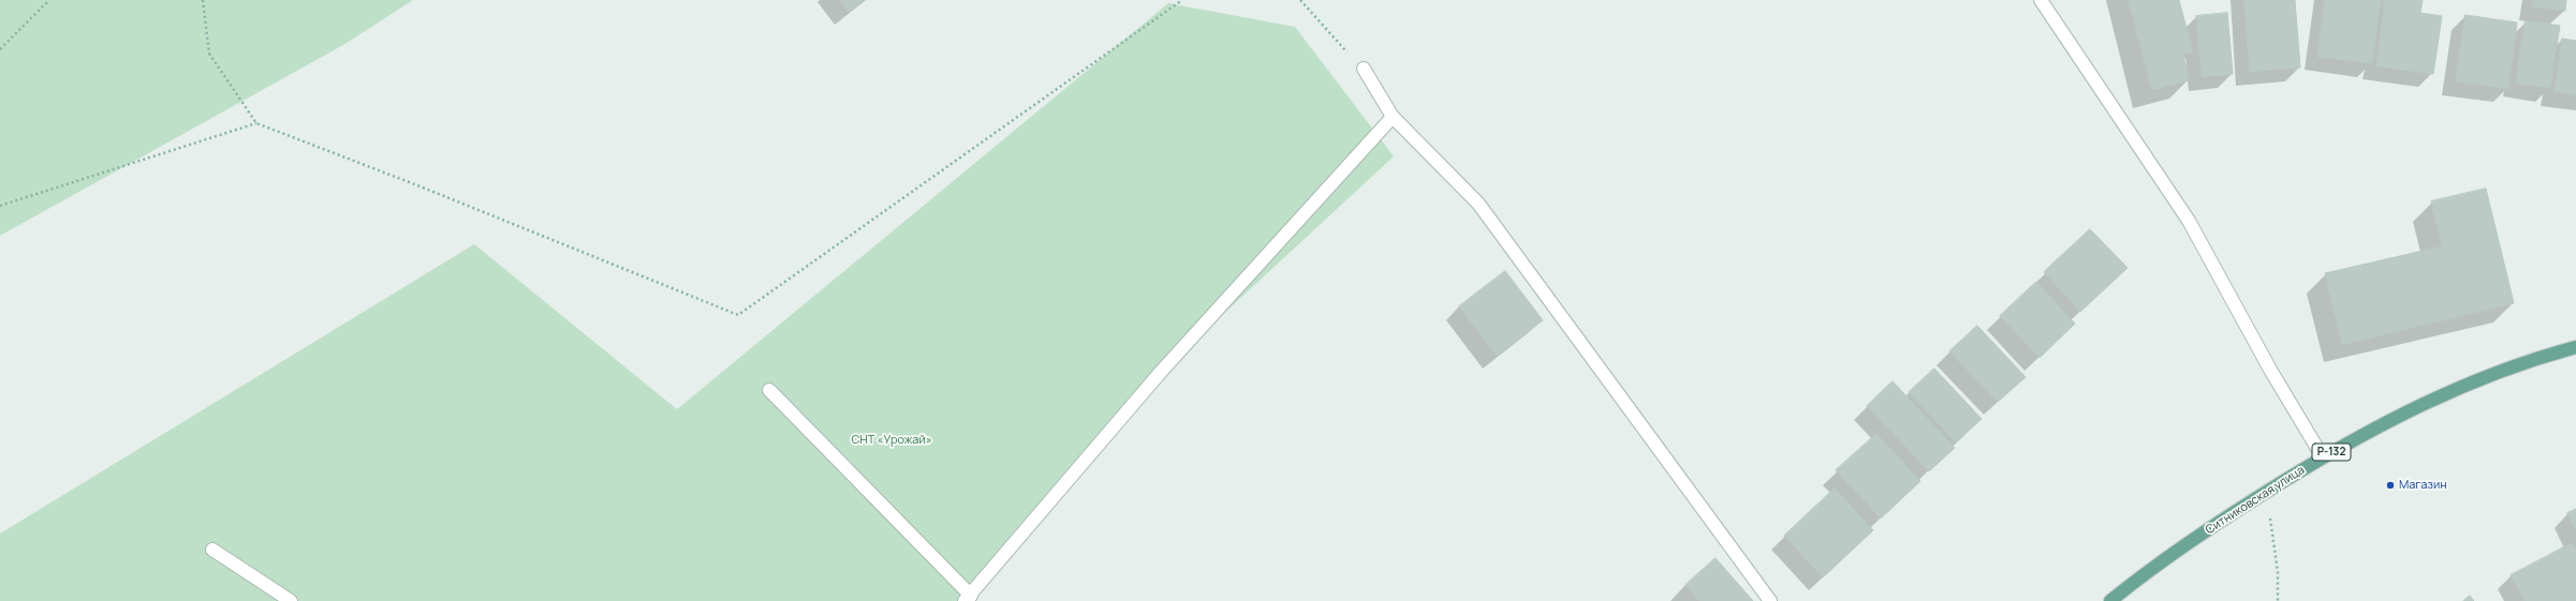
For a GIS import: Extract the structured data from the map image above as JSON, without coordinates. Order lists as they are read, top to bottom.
{
  "streets": {
    "main road": ["Р-132", "Ситниковская улица"]
  },
  "parks": ["СНТ «Урожай»"],
  "places": ["Магазин"]
}
